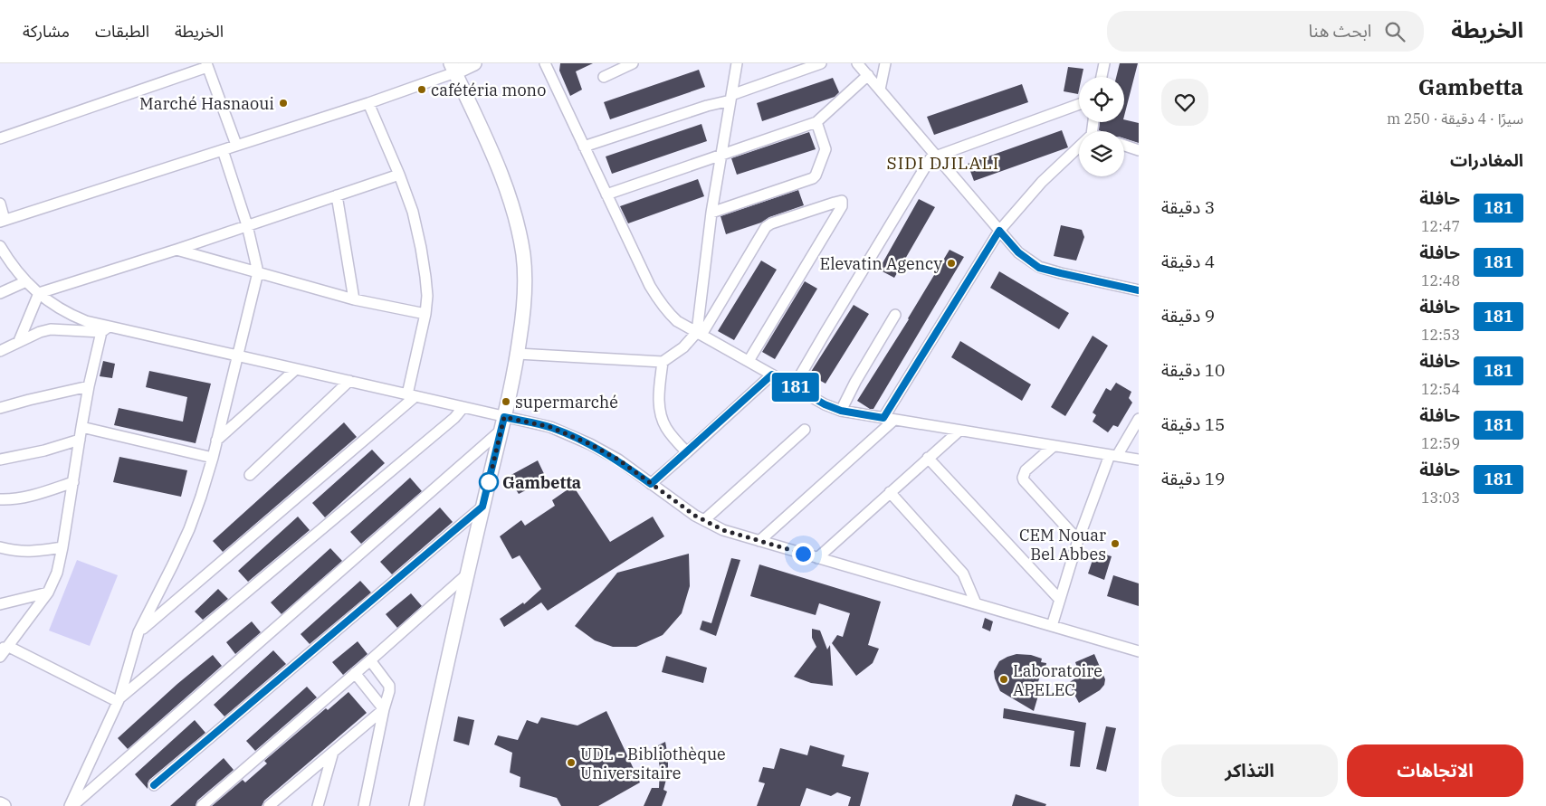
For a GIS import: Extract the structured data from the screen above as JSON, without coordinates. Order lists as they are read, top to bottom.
{
  "districts": ["SIDI DJILALI"],
  "places": [
    "cafétéria mono",
    "Marché Hasnaoui",
    "Elevatin Agency",
    "supermarché",
    "Gambetta",
    "CEM Nouar Bel Abbes",
    "Laboratoire APELEC",
    "UDL - Bibliothèque Universitaire"
  ],
  "lines": ["bus line 181"],
  "page": {
    "header": "الخريطة",
    "search": "ابحث هنا",
    "nav": ["الخريطة", "الطبقات", "مشاركة"],
    "heading": [
      ["Gambetta", "سيرًا · 4 دقيقة · 250 m"],
      "المغادرات"
    ],
    "on_map": "181",
    "list": [
      {
        "mark": "181",
        "name": "حافلة",
        "note": "12:47",
        "value": "3 دقيقة"
      },
      {
        "mark": "181",
        "name": "حافلة",
        "note": "12:48",
        "value": "4 دقيقة"
      },
      {
        "mark": "181",
        "name": "حافلة",
        "note": "12:53",
        "value": "9 دقيقة"
      },
      {
        "mark": "181",
        "name": "حافلة",
        "note": "12:54",
        "value": "10 دقيقة"
      },
      {
        "mark": "181",
        "name": "حافلة",
        "note": "12:59",
        "value": "15 دقيقة"
      },
      {
        "mark": "181",
        "name": "حافلة",
        "note": "13:03",
        "value": "19 دقيقة"
      }
    ],
    "buttons": ["الاتجاهات", "التذاكر"]
  }
}
